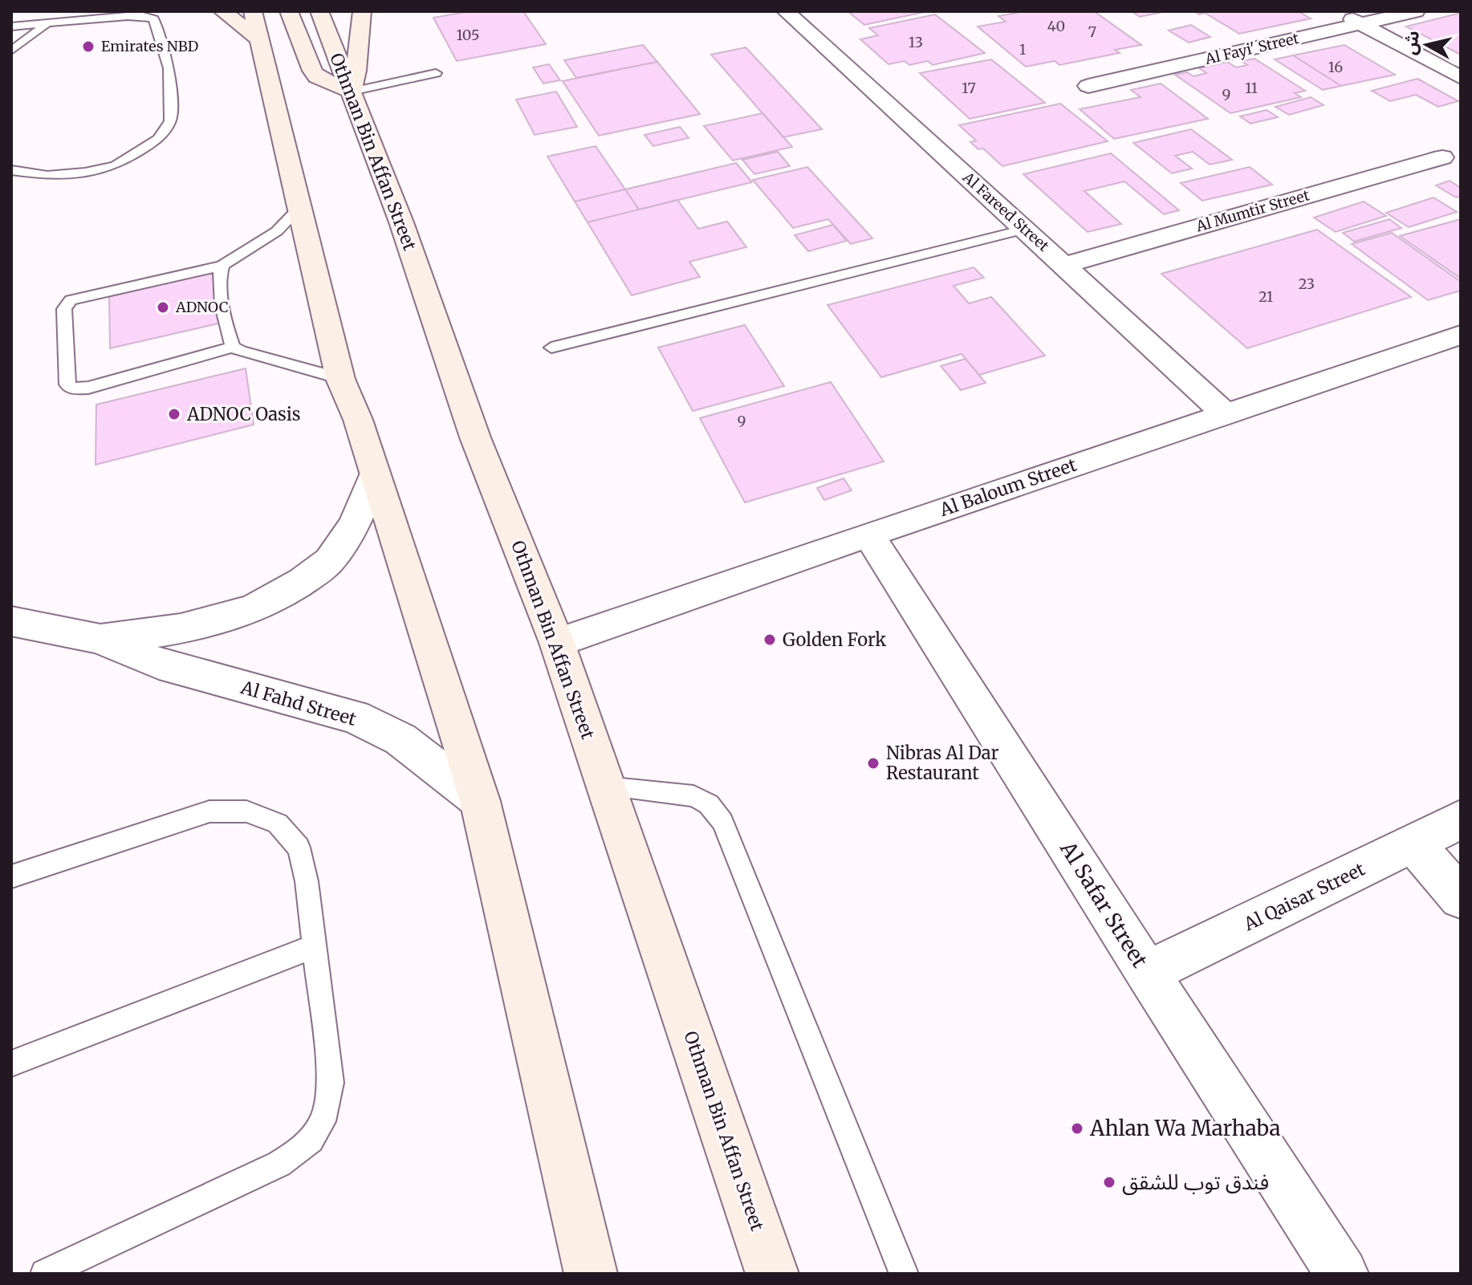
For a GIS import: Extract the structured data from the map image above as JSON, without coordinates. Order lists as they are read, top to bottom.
{
  "streets": {
    "main road": ["Othman Bin Affan Street"],
    "street": [
      "Al Fayi' Street",
      "Al Mumtir Street",
      "Al Fareed Street",
      "Al Baloum Street",
      "Al Fahd Street",
      "Al Qaisar Street",
      "Al Safar Street"
    ]
  },
  "crossings": [
    ["Othman Bin Affan Street", "Al Baloum Street"],
    ["Al Mumtir Street", "Al Fareed Street"],
    ["Al Fareed Street", "Al Baloum Street"],
    ["Al Baloum Street", "Al Safar Street"],
    ["Al Qaisar Street", "Al Safar Street"]
  ],
  "places": [
    "Emirates NBD",
    "ADNOC",
    "ADNOC Oasis",
    "Golden Fork",
    "Nibras Al Dar Restaurant",
    "Ahlan Wa Marhaba",
    "فندق توب للشقق"
  ],
  "house_numbers": [
    "40",
    "7",
    "105",
    "13",
    "1",
    "16",
    "17",
    "11",
    "9",
    "23",
    "21",
    "9"
  ],
  "north": "left"
}
